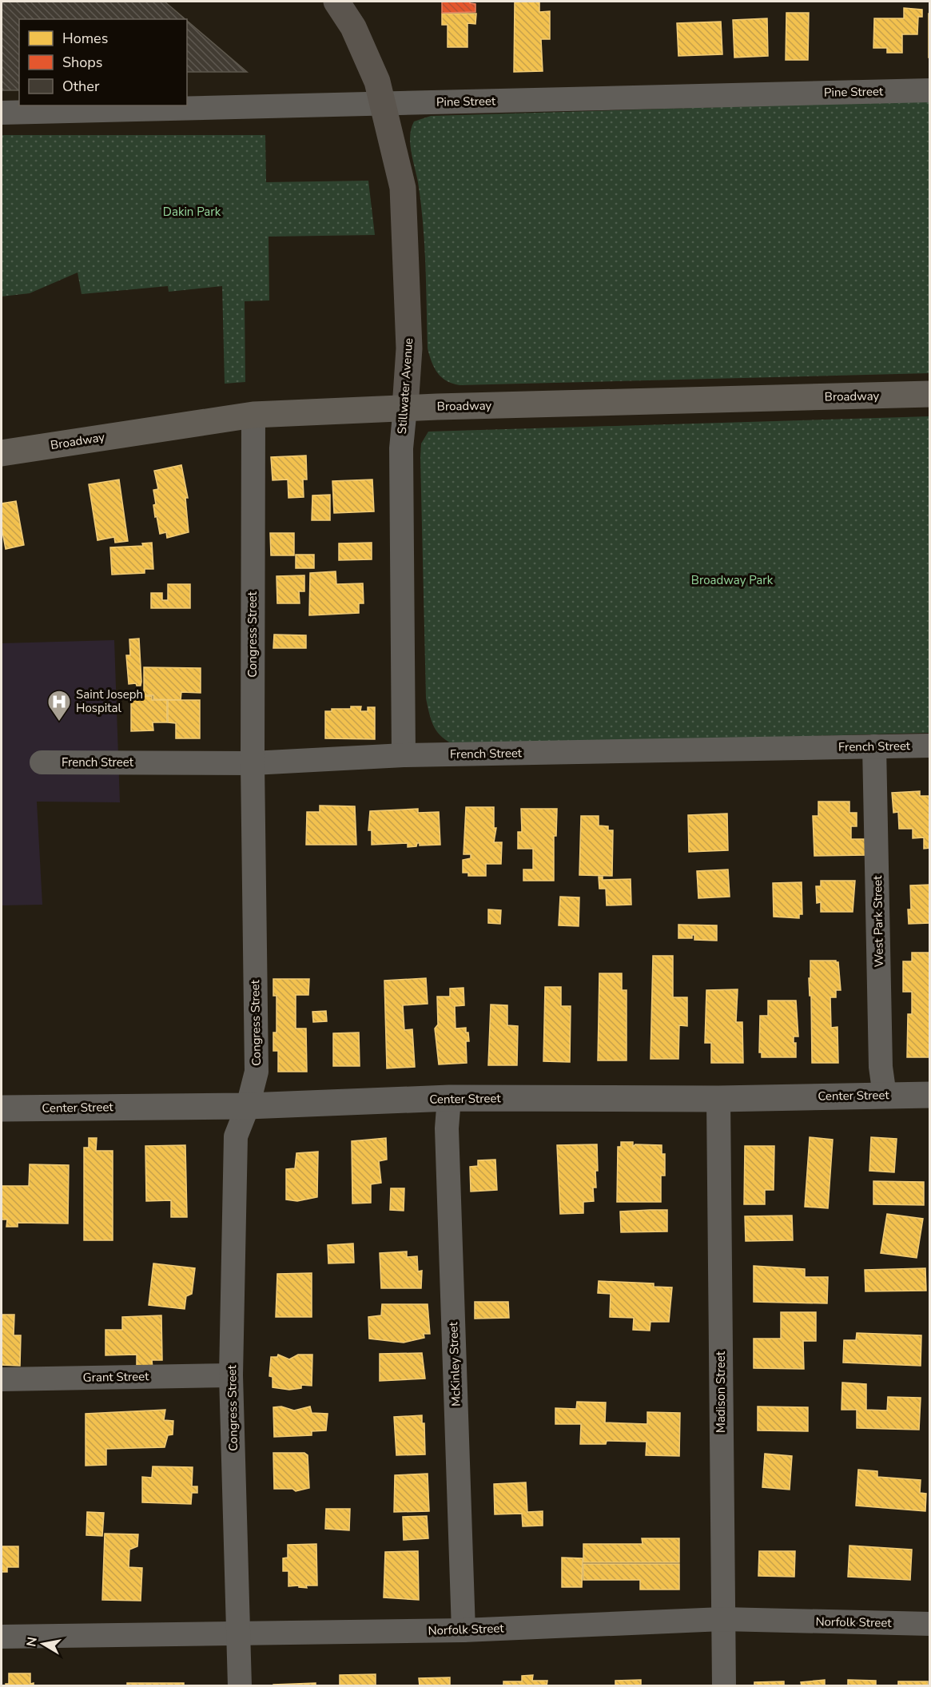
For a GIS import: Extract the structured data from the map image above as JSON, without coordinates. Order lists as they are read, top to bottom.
{
  "streets": {
    "main road": ["Stillwater Avenue", "Broadway"],
    "street": [
      "Pine Street",
      "Congress Street",
      "French Street",
      "West Park Street",
      "Center Street",
      "McKinley Street",
      "Grant Street",
      "Madison Street",
      "Norfolk Street"
    ]
  },
  "crossings": [
    ["Pine Street", "Stillwater Avenue"],
    ["Stillwater Avenue", "Broadway"],
    ["Stillwater Avenue", "French Street"],
    ["Broadway", "Congress Street"],
    ["Congress Street", "French Street"],
    ["Congress Street", "Center Street"],
    ["Congress Street", "Grant Street"],
    ["Congress Street", "Norfolk Street"],
    ["French Street", "West Park Street"],
    ["West Park Street", "Center Street"],
    ["Center Street", "McKinley Street"],
    ["Center Street", "Madison Street"],
    ["McKinley Street", "Norfolk Street"],
    ["Madison Street", "Norfolk Street"]
  ],
  "parks": ["Dakin Park", "Broadway Park"],
  "places": {
    "hospital": ["Saint Joseph Hospital"]
  },
  "legend": ["Homes", "Shops", "Other"],
  "north": "left"
}
